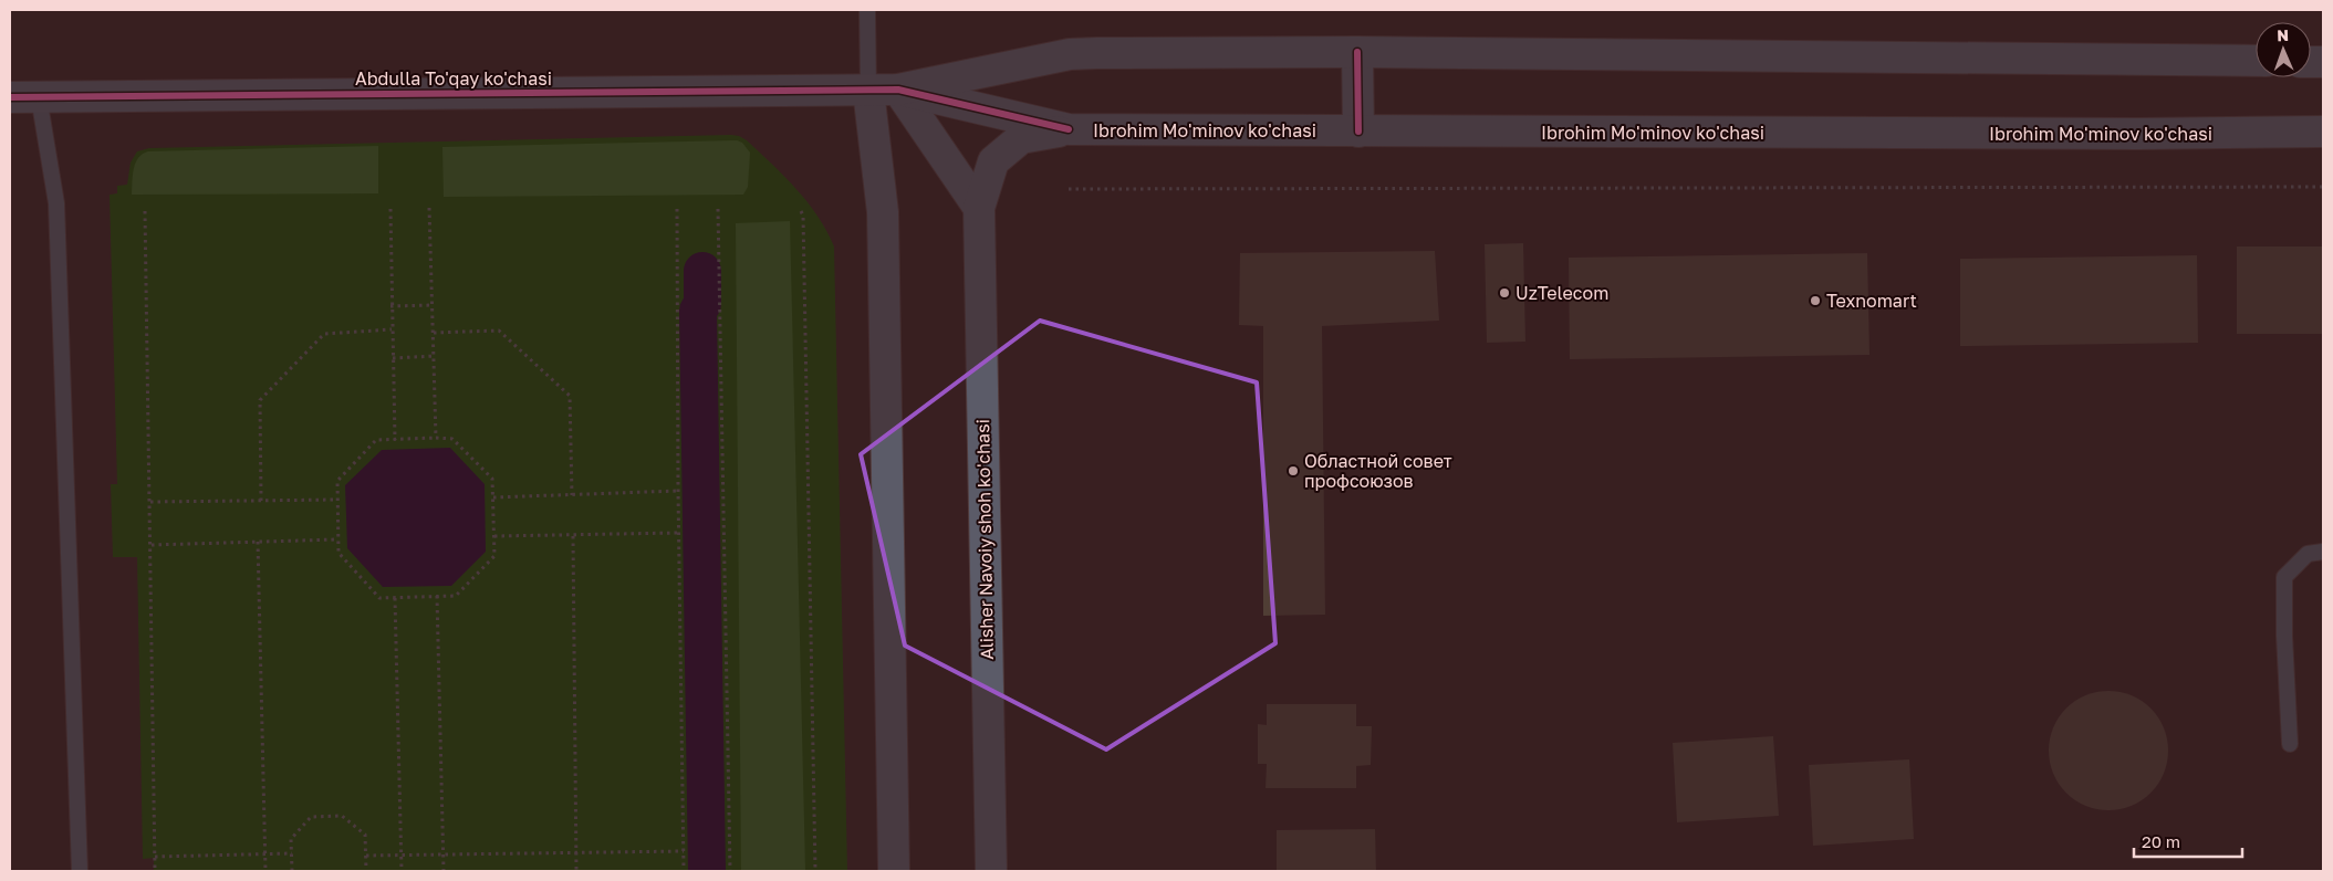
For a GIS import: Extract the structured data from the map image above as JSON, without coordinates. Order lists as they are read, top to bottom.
{
  "streets": {
    "main road": ["Abdulla To'qay ko'chasi", "Ibrohim Mo'minov ko'chasi", "Alisher Navoiy shoh ko'chasi"]
  },
  "crossings": [
    ["Abdulla To'qay ko'chasi", "Ibrohim Mo'minov ko'chasi"],
    ["Ibrohim Mo'minov ko'chasi", "Alisher Navoiy shoh ko'chasi"]
  ],
  "places": ["UzTelecom", "Texnomart", "Областной совет профсоюзов"],
  "scale_bar": "20 m",
  "north": "top"
}
